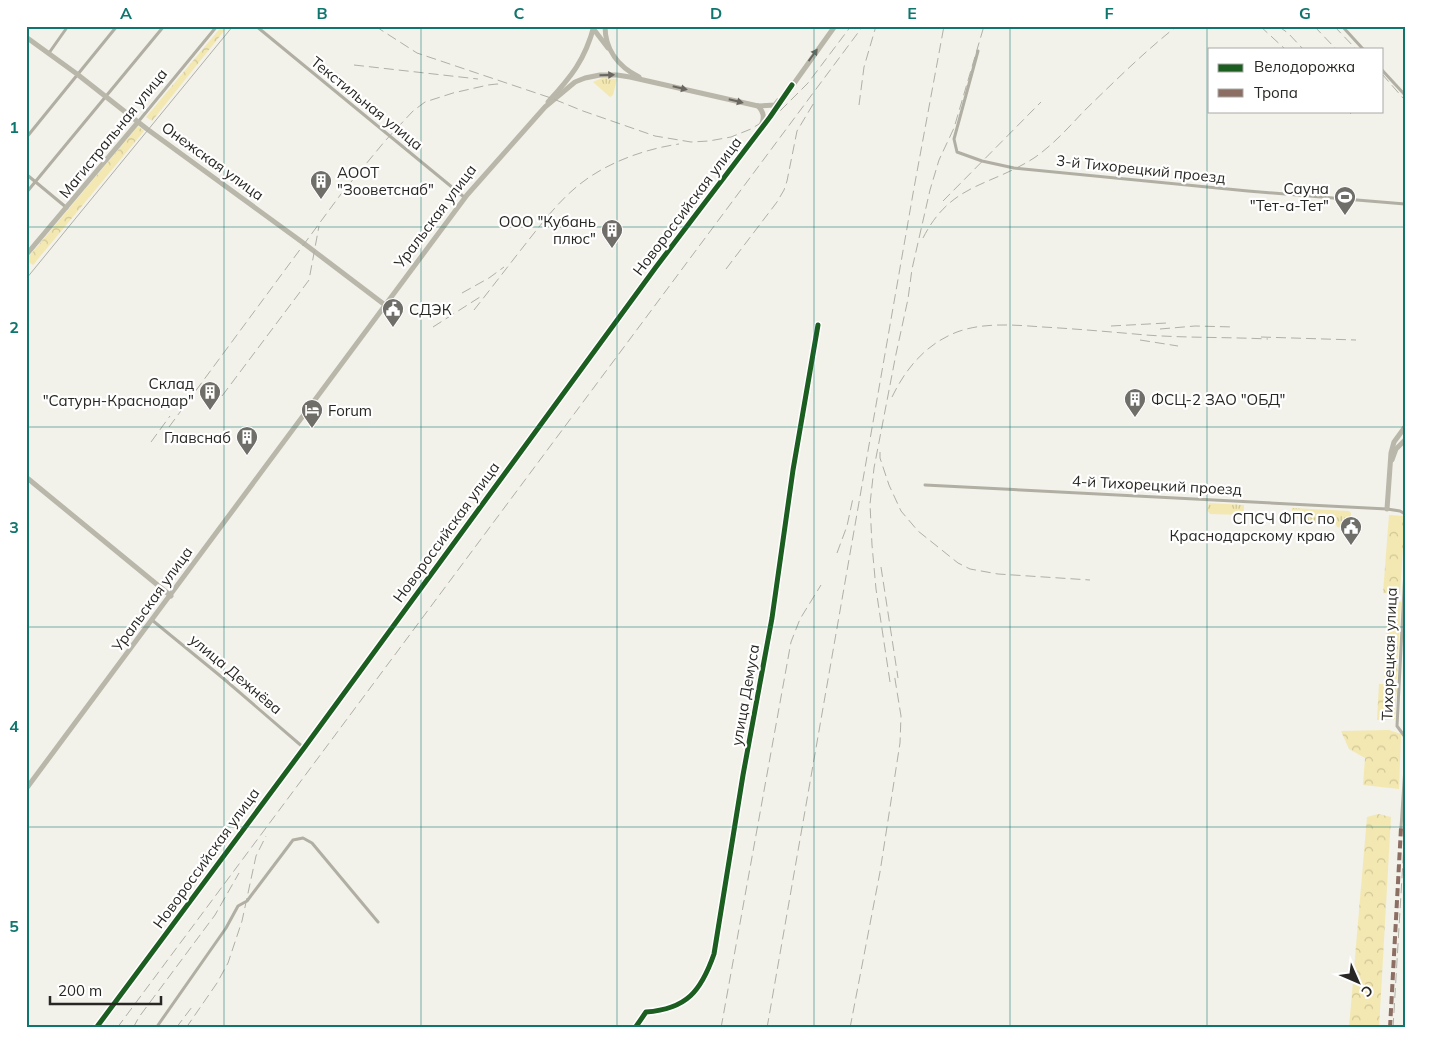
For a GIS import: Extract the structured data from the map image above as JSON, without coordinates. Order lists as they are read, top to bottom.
{
  "streets": {
    "street": [
      "Текстильная улица",
      "Магистральная улица",
      "Онежская улица",
      "3-й Тихорецкий проезд",
      "Новороссийская улица",
      "Уральская улица",
      "4-й Тихорецкий проезд",
      "Тихорецкая улица",
      "улица Дежнёва",
      "улица Демуса"
    ]
  },
  "crossings": [
    ["Текстильная улица", "Уральская улица"],
    ["Магистральная улица", "Онежская улица"],
    ["Онежская улица", "Уральская улица"],
    ["Новороссийская улица", "улица Дежнёва"],
    ["Уральская улица", "улица Дежнёва"]
  ],
  "places": {
    "building": [
      "АООТ \"Зооветснаб\"",
      "ООО \"Кубань плюс\"",
      "Склад \"Сатурн-Краснодар\"",
      "ФСЦ-2 ЗАО \"ОБД\"",
      "Главснаб"
    ],
    "sports": ["Сауна \"Тет-а-Тет\""],
    "public building": ["СДЭК", "СПСЧ ФПС по Краснодарскому краю"],
    "hotel": ["Forum"]
  },
  "legend": ["Велодорожка", "Тропа"],
  "scale_bar": "200 m",
  "north": "bottom right",
  "grid": {
    "columns": [
      "A",
      "B",
      "C",
      "D",
      "E",
      "F",
      "G"
    ],
    "rows": [
      "1",
      "2",
      "3",
      "4",
      "5"
    ]
  }
}
